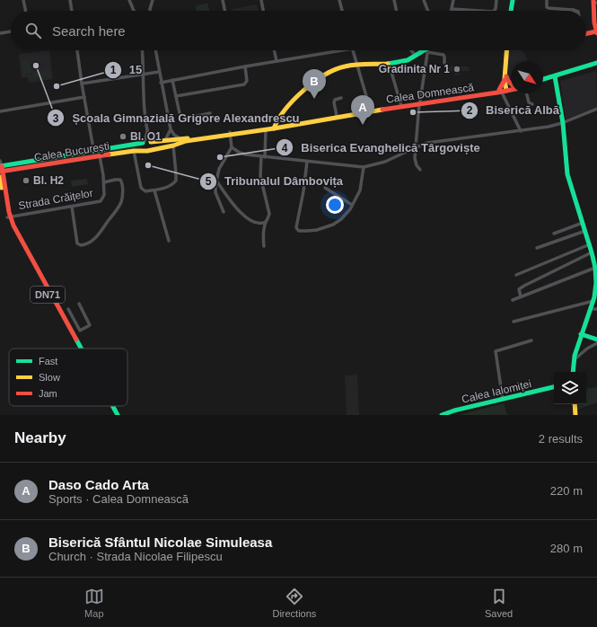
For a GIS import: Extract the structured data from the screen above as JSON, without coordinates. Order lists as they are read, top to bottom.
{
  "streets": {
    "main road": [
      "Calea Domnească",
      "Calea București",
      "DN71",
      "Calea Ialomiței"
    ],
    "street": ["Strada Crăițelor"]
  },
  "crossings": [
    ["Calea Domnească", "Calea București"],
    ["Calea București", "Strada Crăițelor"],
    ["Calea București", "DN71"],
    ["Strada Crăițelor", "DN71"]
  ],
  "places": [
    "Școala Gimnazială Grigore Alexandrescu",
    "Gradinita Nr 1",
    "15",
    "Biserică Albă",
    "Bl. O1",
    "Biserica Evanghelică Târgoviște",
    "Tribunalul Dâmbovița",
    "Bl. H2"
  ],
  "legend": ["Fast", "Slow", "Jam"],
  "north": "bottom right",
  "page": {
    "search": "Search here",
    "pins": ["B", "A"],
    "heading": ["Nearby", "2 results"],
    "list": [
      {
        "mark": "A",
        "name": "Daso Cado Arta",
        "note": "Sports · Calea Domnească",
        "value": "220 m"
      },
      {
        "mark": "B",
        "name": "Biserică Sfântul Nicolae Simuleasa",
        "note": "Church · Strada Nicolae Filipescu",
        "value": "280 m"
      }
    ],
    "nav": ["Map", "Directions", "Saved"]
  }
}
